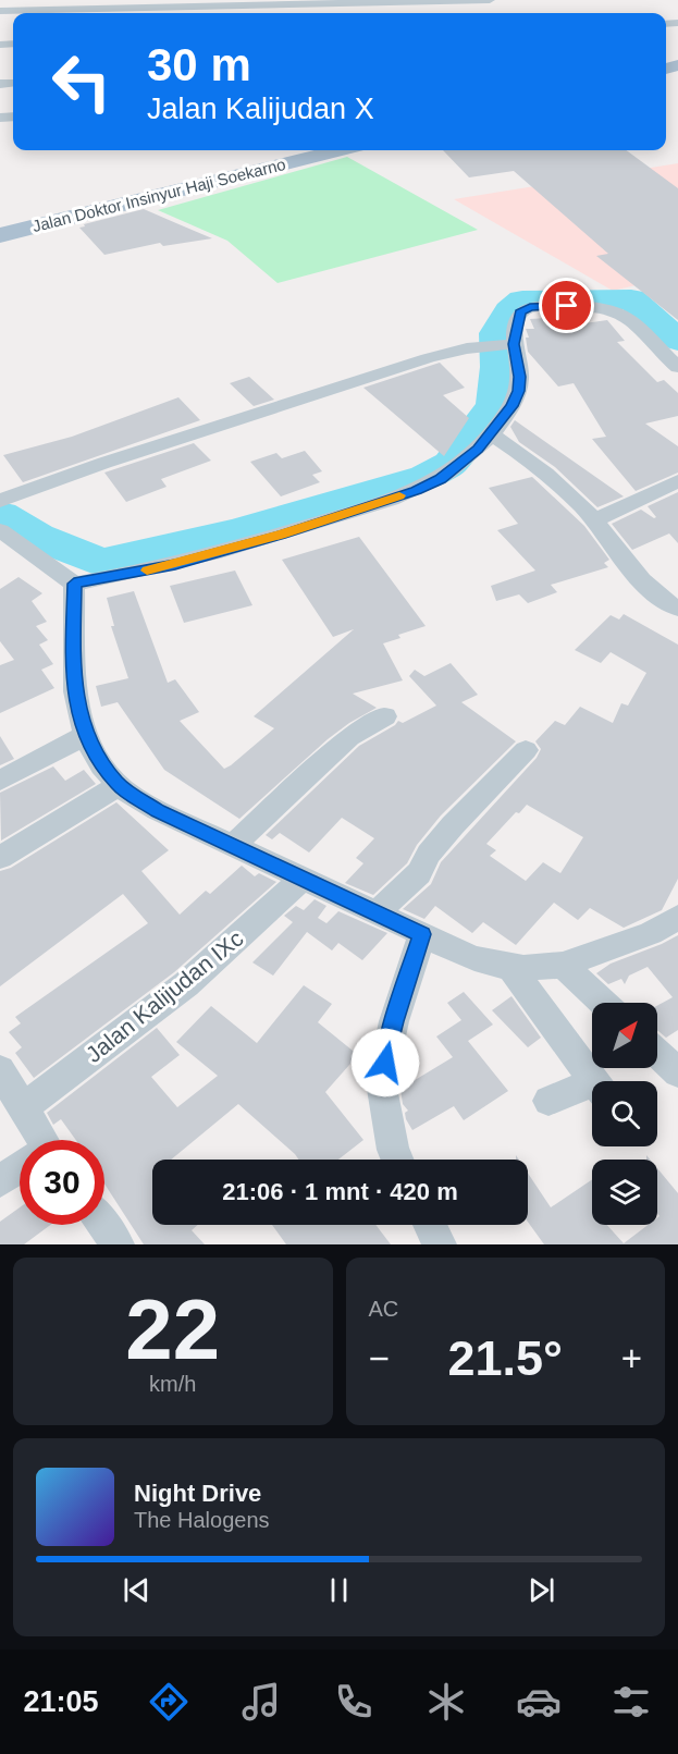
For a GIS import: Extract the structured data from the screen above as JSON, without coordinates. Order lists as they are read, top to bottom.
{
  "streets": {
    "main road": ["Jalan Doktor Insinyur Haji Soekarno"],
    "street": ["Jalan Kalijudan IXc"]
  },
  "north": "top right",
  "page": {
    "turn": ["30 m", "Jalan Kalijudan X"],
    "limit": "30",
    "trip": "21:06 · 1 mnt · 420 m",
    "tile": [
      ["22", "km/h"],
      "AC"
    ],
    "heat": ["−", "21.5°", "+"],
    "song": ["Night Drive", "The Halogens"],
    "tabs": "21:05"
  }
}
